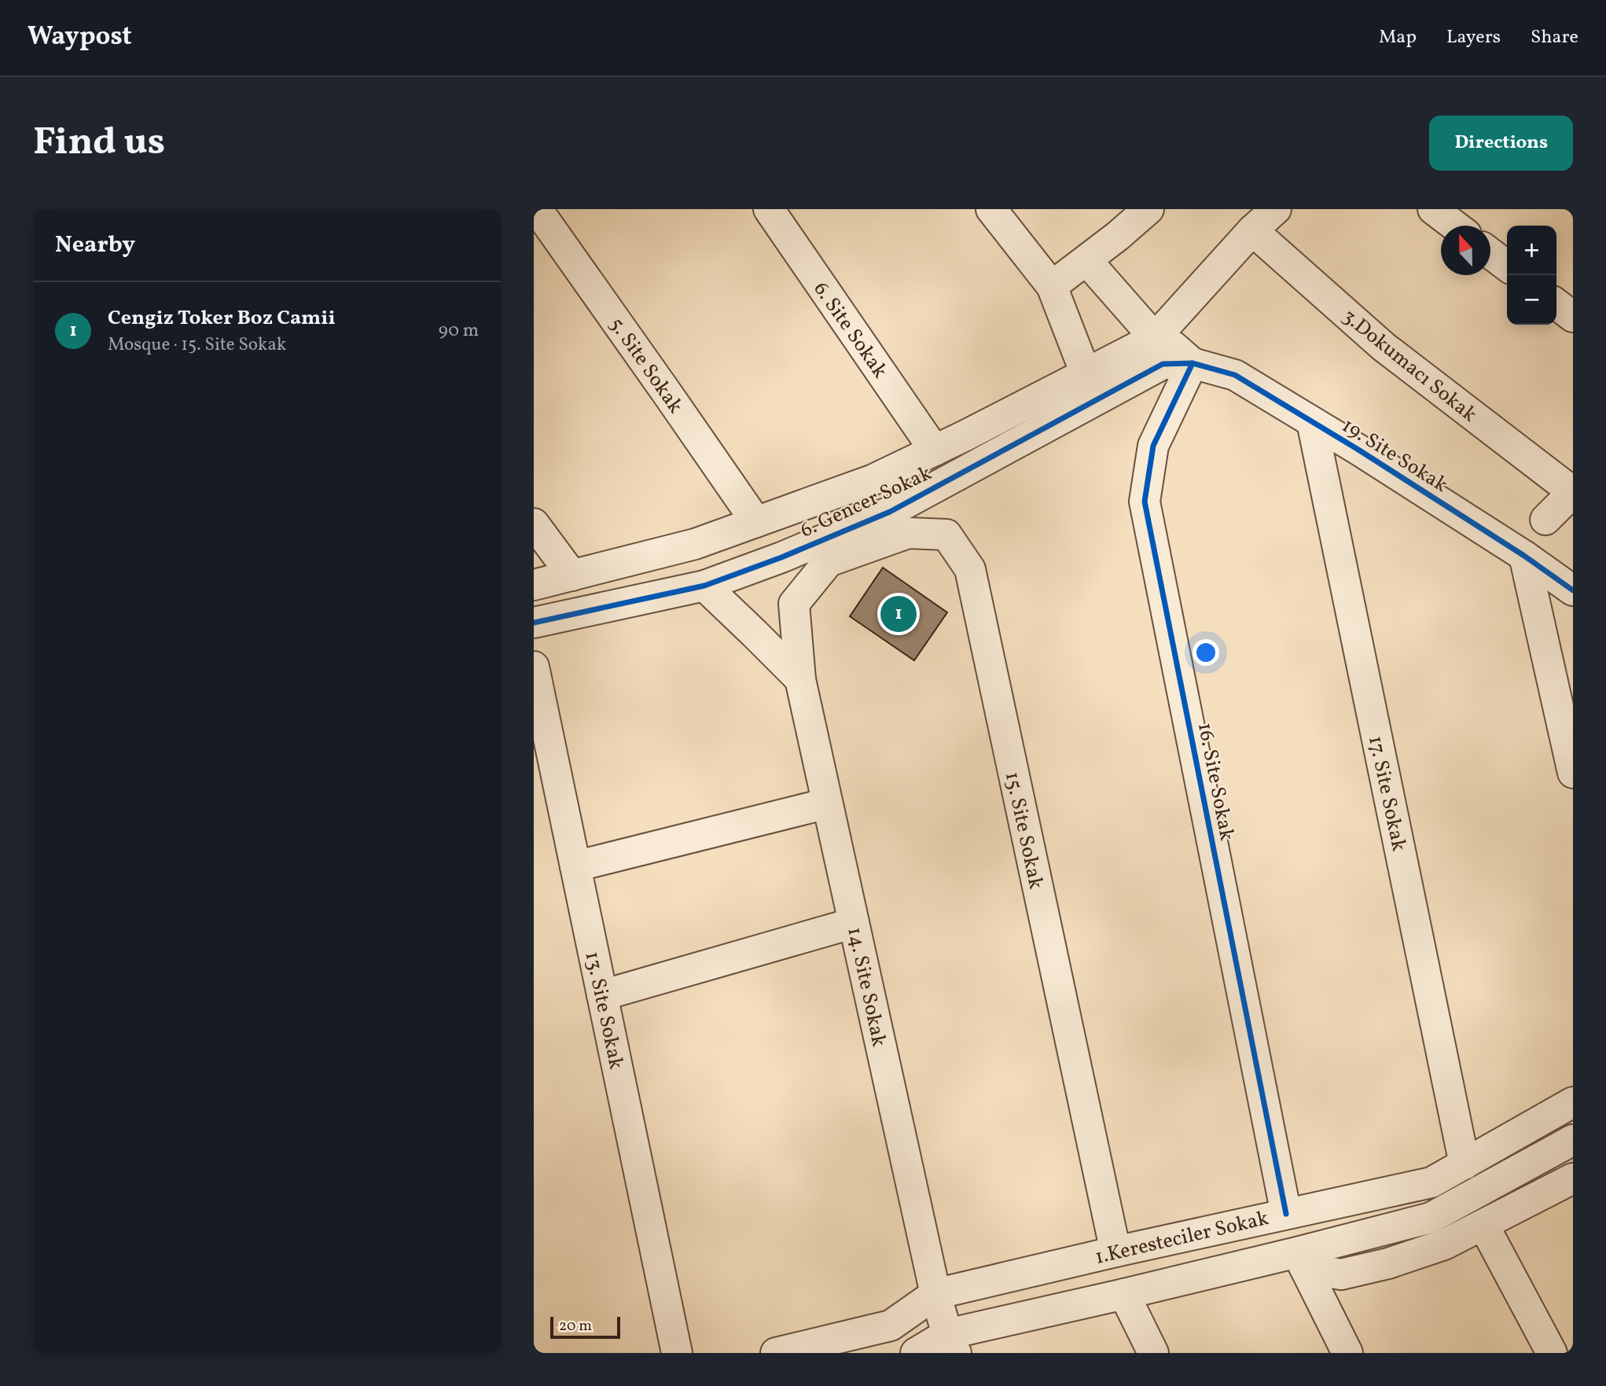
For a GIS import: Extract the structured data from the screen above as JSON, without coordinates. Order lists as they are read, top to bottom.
{
  "streets": {
    "street": [
      "6. Site Sokak",
      "5. Site Sokak",
      "3.Dokumacı Sokak",
      "19. Site Sokak",
      "6. Gencer Sokak",
      "16. Site Sokak",
      "17. Site Sokak",
      "15. Site Sokak",
      "14. Site Sokak",
      "13. Site Sokak",
      "1.Keresteciler Sokak"
    ]
  },
  "crossings": [
    ["6. Site Sokak", "6. Gencer Sokak"],
    ["5. Site Sokak", "6. Gencer Sokak"],
    ["19. Site Sokak", "6. Gencer Sokak"],
    ["19. Site Sokak", "16. Site Sokak"],
    ["19. Site Sokak", "17. Site Sokak"],
    ["6. Gencer Sokak", "16. Site Sokak"],
    ["6. Gencer Sokak", "15. Site Sokak"],
    ["6. Gencer Sokak", "14. Site Sokak"],
    ["16. Site Sokak", "1.Keresteciler Sokak"],
    ["17. Site Sokak", "1.Keresteciler Sokak"],
    ["15. Site Sokak", "14. Site Sokak"],
    ["15. Site Sokak", "1.Keresteciler Sokak"],
    ["14. Site Sokak", "1.Keresteciler Sokak"]
  ],
  "scale_bar": "20 m",
  "north": "top",
  "page": {
    "header": "Waypost",
    "nav": ["Map", "Layers", "Share"],
    "buttons": "Directions",
    "title": "Find us",
    "heading": "Nearby",
    "map_buttons": ["+", "−"],
    "list": [
      {
        "mark": "1",
        "name": "Cengiz Toker Boz Camii",
        "note": "Mosque · 15. Site Sokak",
        "value": "90 m"
      }
    ],
    "pins": "1",
    "scale": "20 m"
  }
}
